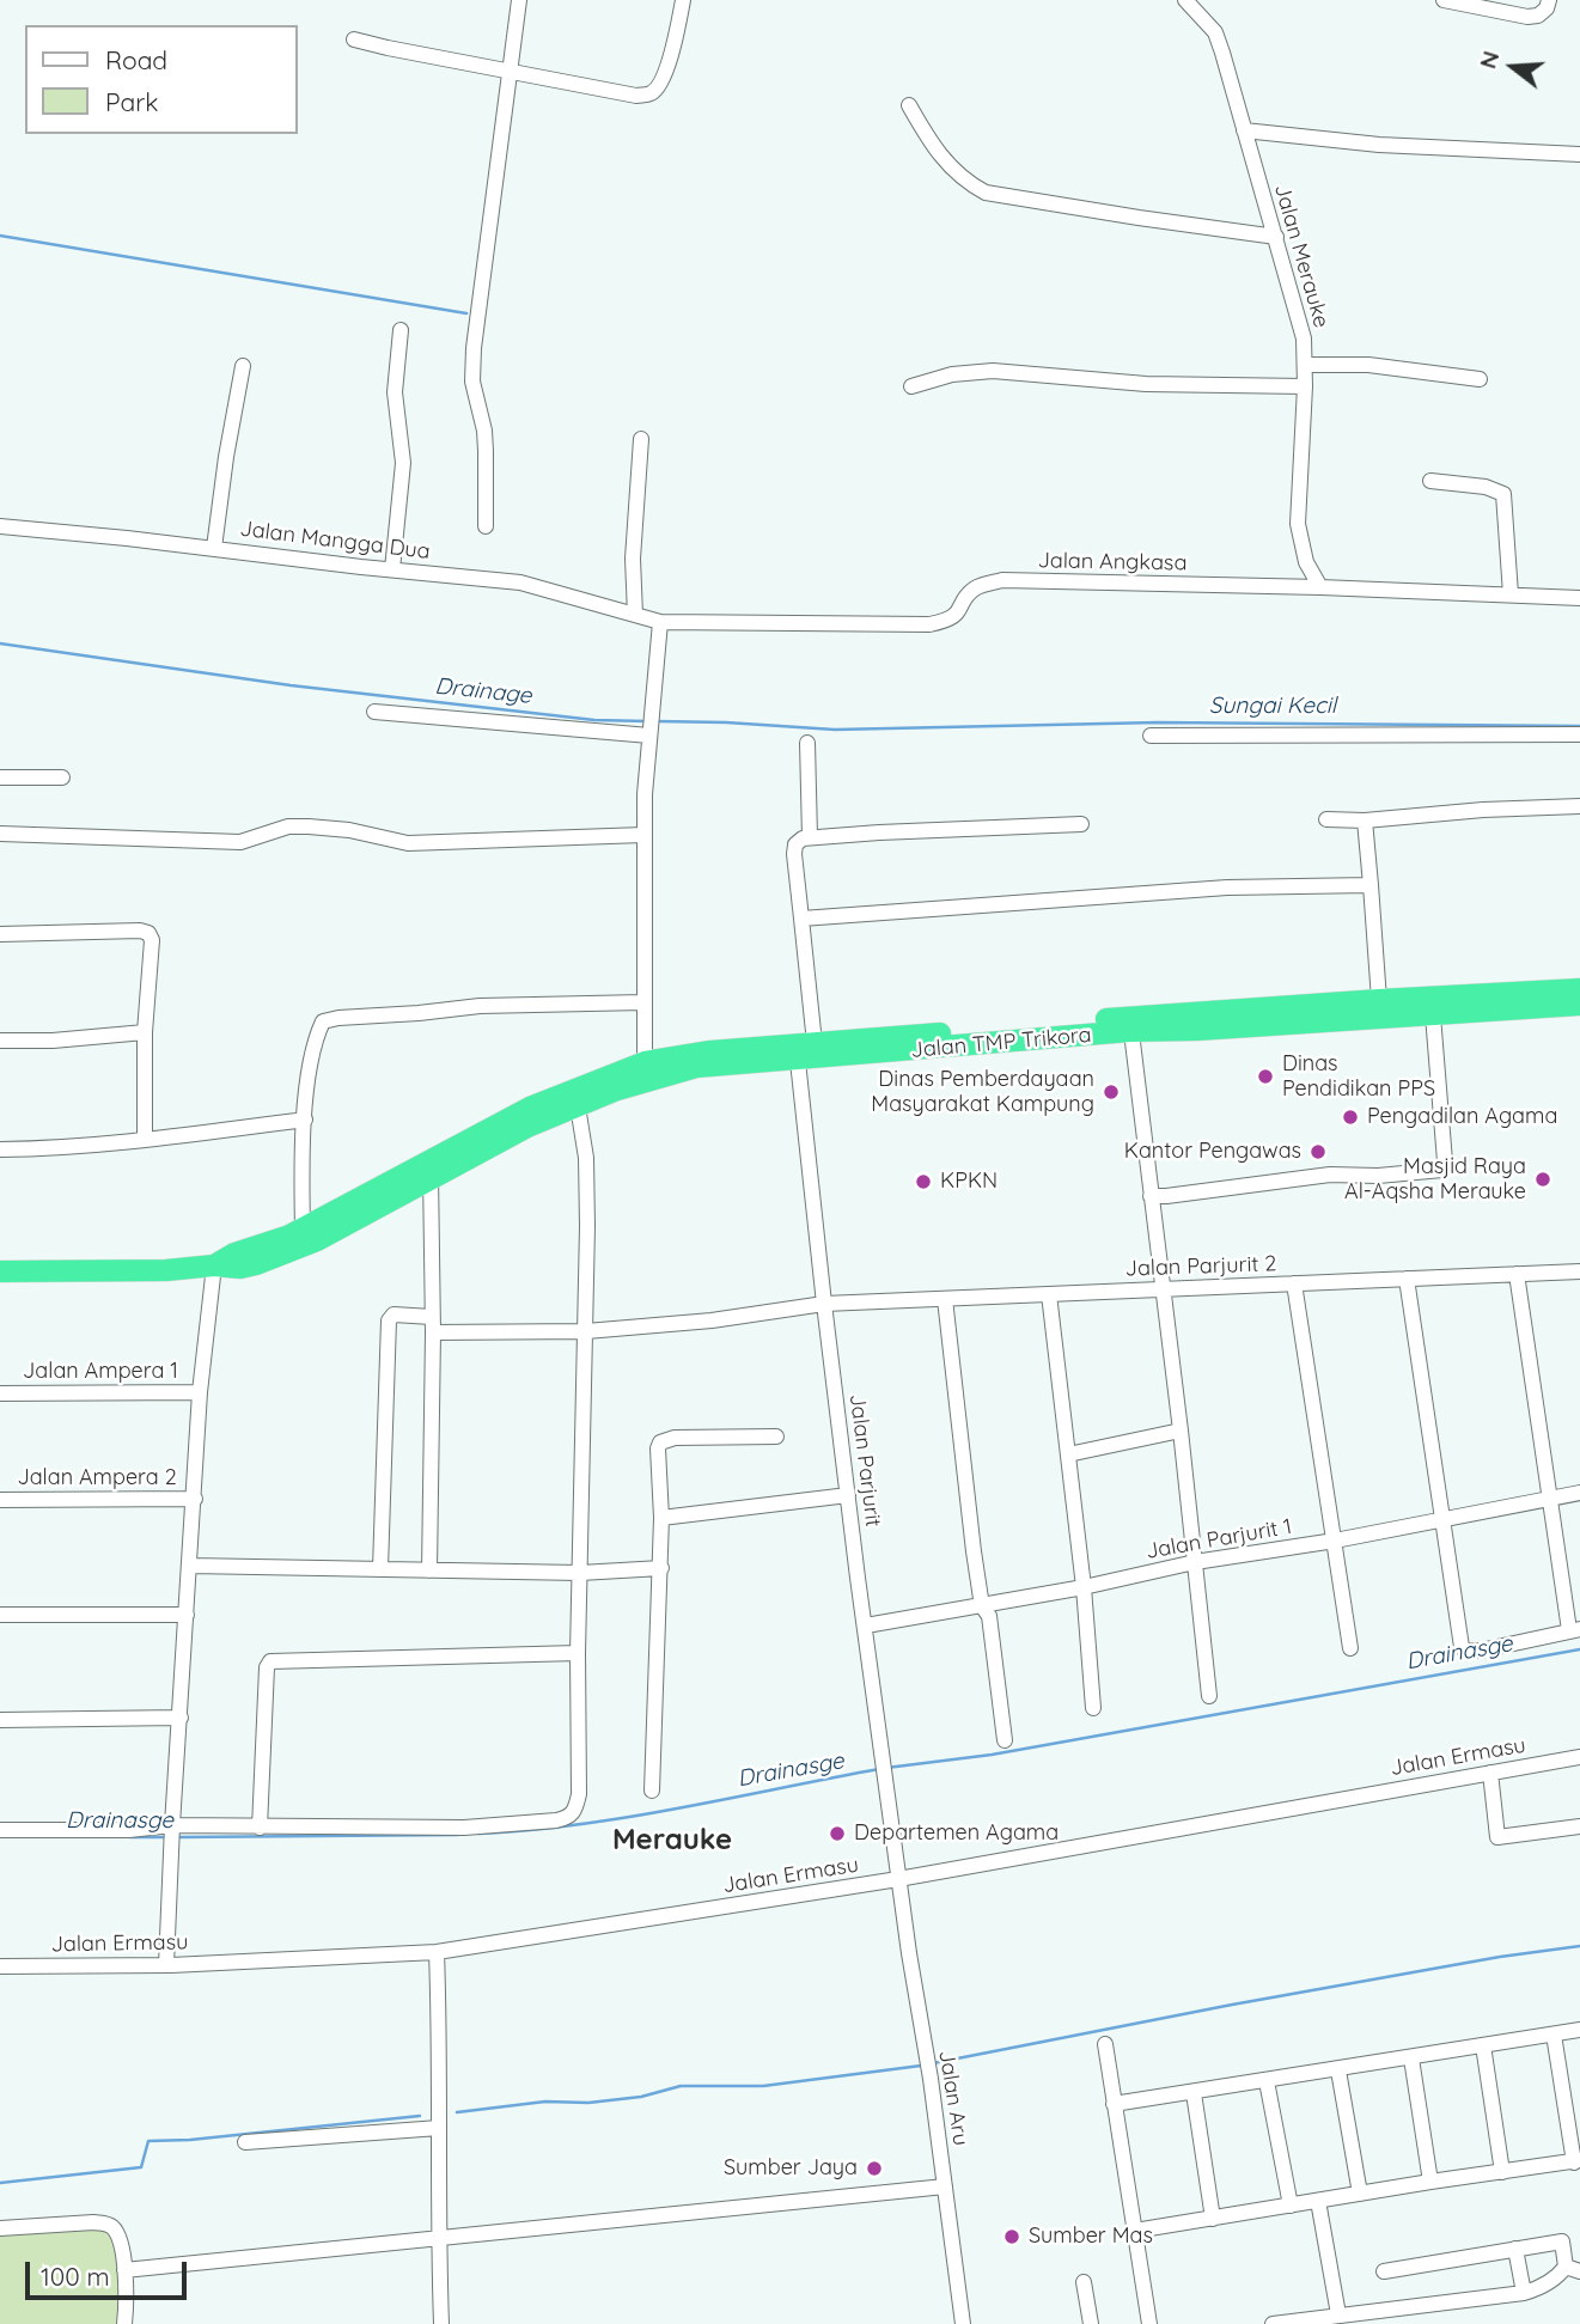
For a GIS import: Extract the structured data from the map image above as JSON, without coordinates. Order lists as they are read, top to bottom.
{
  "streets": {
    "highway": ["Jalan TMP Trikora"],
    "street": [
      "Jalan Merauke",
      "Jalan Mangga Dua",
      "Jalan Angkasa",
      "Jalan Parjurit 2",
      "Jalan Ampera 1",
      "Jalan Parjurit",
      "Jalan Ampera 2",
      "Jalan Parjurit 1",
      "Jalan Ermasu",
      "Jalan Aru"
    ]
  },
  "crossings": [
    ["Jalan Merauke", "Jalan Angkasa"],
    ["Jalan Mangga Dua", "Jalan Angkasa"],
    ["Jalan TMP Trikora", "Jalan Parjurit"],
    ["Jalan Parjurit 2", "Jalan Parjurit"],
    ["Jalan Parjurit", "Jalan Parjurit 1"],
    ["Jalan Parjurit", "Jalan Ermasu"],
    ["Jalan Parjurit", "Jalan Aru"],
    ["Jalan Ermasu", "Jalan Aru"]
  ],
  "districts": ["Merauke"],
  "water": ["Drainage", "Sungai Kecil", "Drainasge"],
  "places": [
    "Dinas Pendidikan PPS",
    "Dinas Pemberdayaan Masyarakat Kampung",
    "Pengadilan Agama",
    "Kantor Pengawas",
    "Masjid Raya Al-Aqsha Merauke",
    "KPKN",
    "Departemen Agama",
    "Sumber Jaya",
    "Sumber Mas"
  ],
  "legend": ["Road", "Park"],
  "scale_bar": "100 m",
  "north": "left"
}
